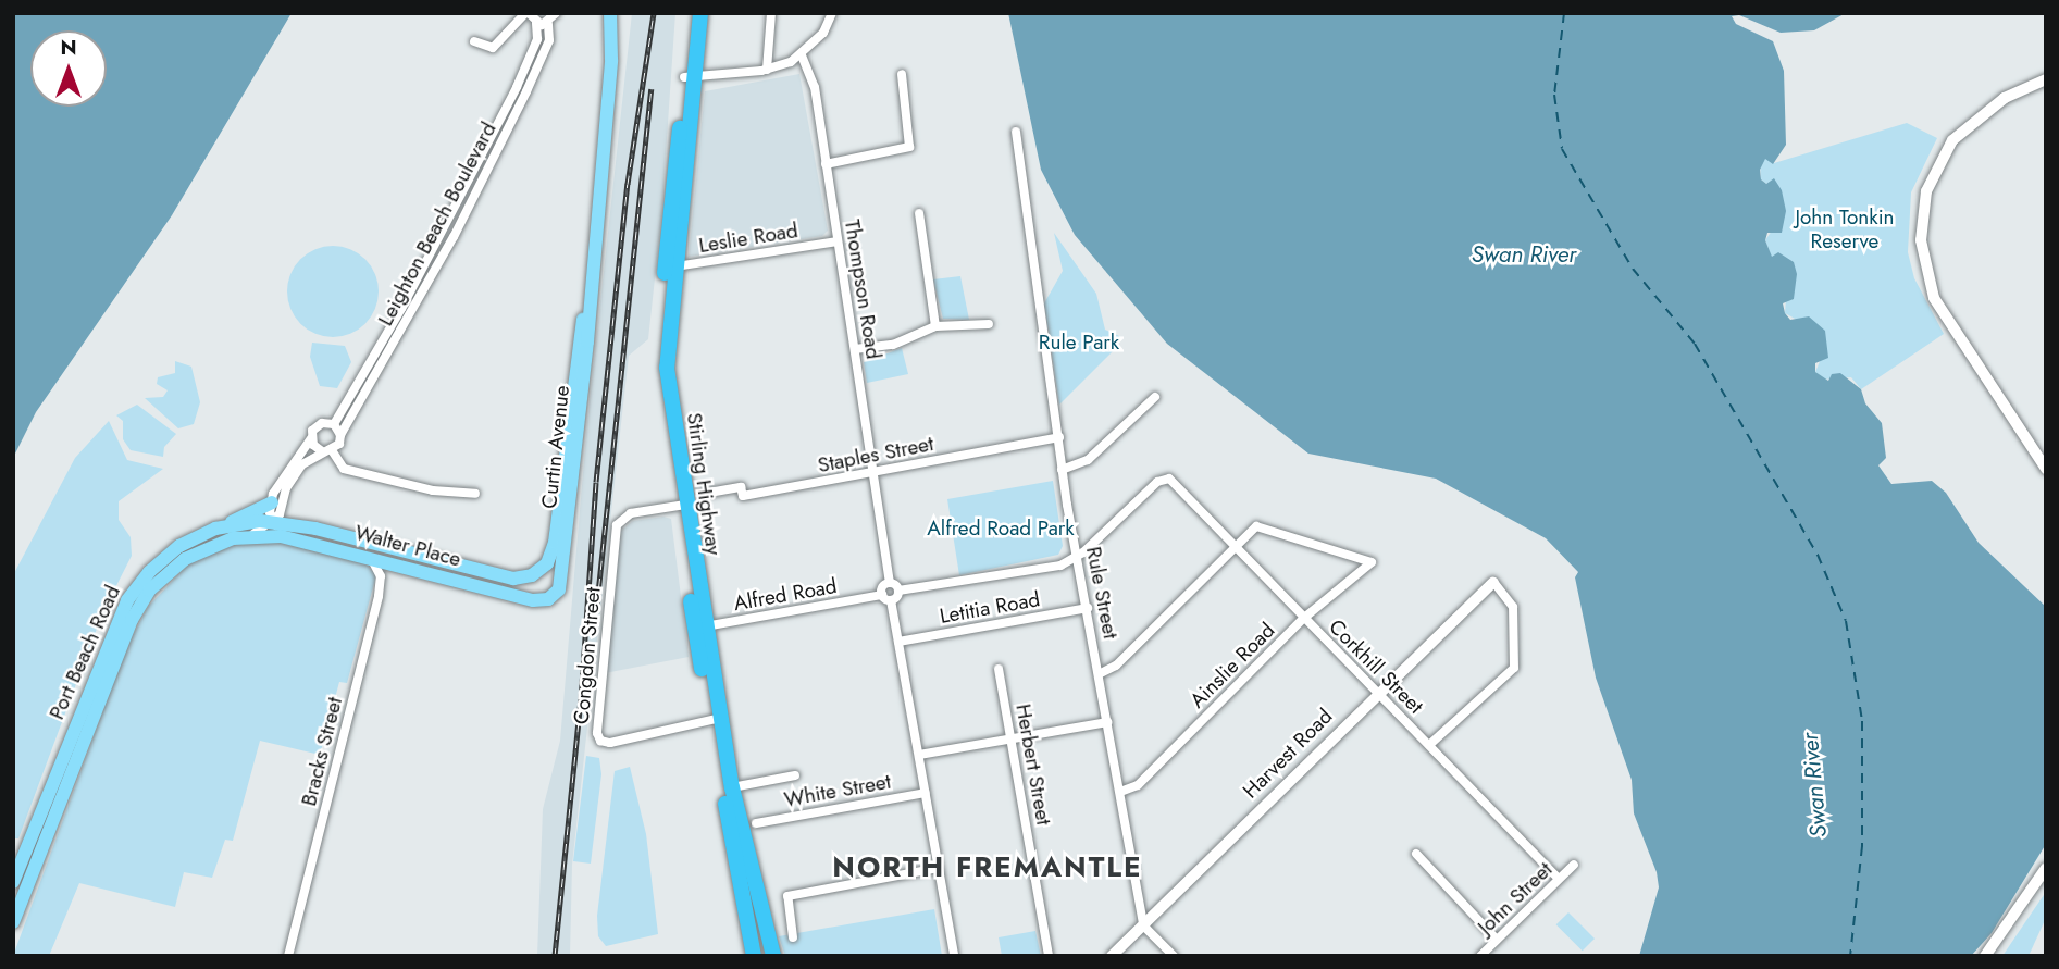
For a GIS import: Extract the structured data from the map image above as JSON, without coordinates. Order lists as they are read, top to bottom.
{
  "streets": {
    "highway": ["Stirling Highway"],
    "main road": ["Curtin Avenue", "Walter Place", "Port Beach Road"],
    "street": [
      "Leighton Beach Boulevard",
      "Leslie Road",
      "Thompson Road",
      "Staples Street",
      "Rule Street",
      "Alfred Road",
      "Letitia Road",
      "Congdon Street",
      "Ainslie Road",
      "Corkhill Street",
      "Bracks Street",
      "Harvest Road",
      "Herbert Street",
      "White Street",
      "John Street"
    ]
  },
  "crossings": [
    ["Leslie Road", "Thompson Road"],
    ["Leslie Road", "Stirling Highway"],
    ["Thompson Road", "Staples Street"],
    ["Curtin Avenue", "Walter Place"],
    ["Staples Street", "Rule Street"],
    ["Stirling Highway", "Alfred Road"],
    ["Stirling Highway", "Congdon Street"],
    ["Walter Place", "Port Beach Road"],
    ["Walter Place", "Bracks Street"],
    ["Rule Street", "Letitia Road"],
    ["Rule Street", "Ainslie Road"],
    ["Rule Street", "Corkhill Street"],
    ["Rule Street", "Harvest Road"],
    ["Ainslie Road", "Corkhill Street"],
    ["Corkhill Street", "Harvest Road"],
    ["Corkhill Street", "John Street"]
  ],
  "districts": ["NORTH FREMANTLE"],
  "water": ["Swan River"],
  "parks": ["John Tonkin Reserve", "Rule Park", "Alfred Road Park"],
  "north": "top"
}
